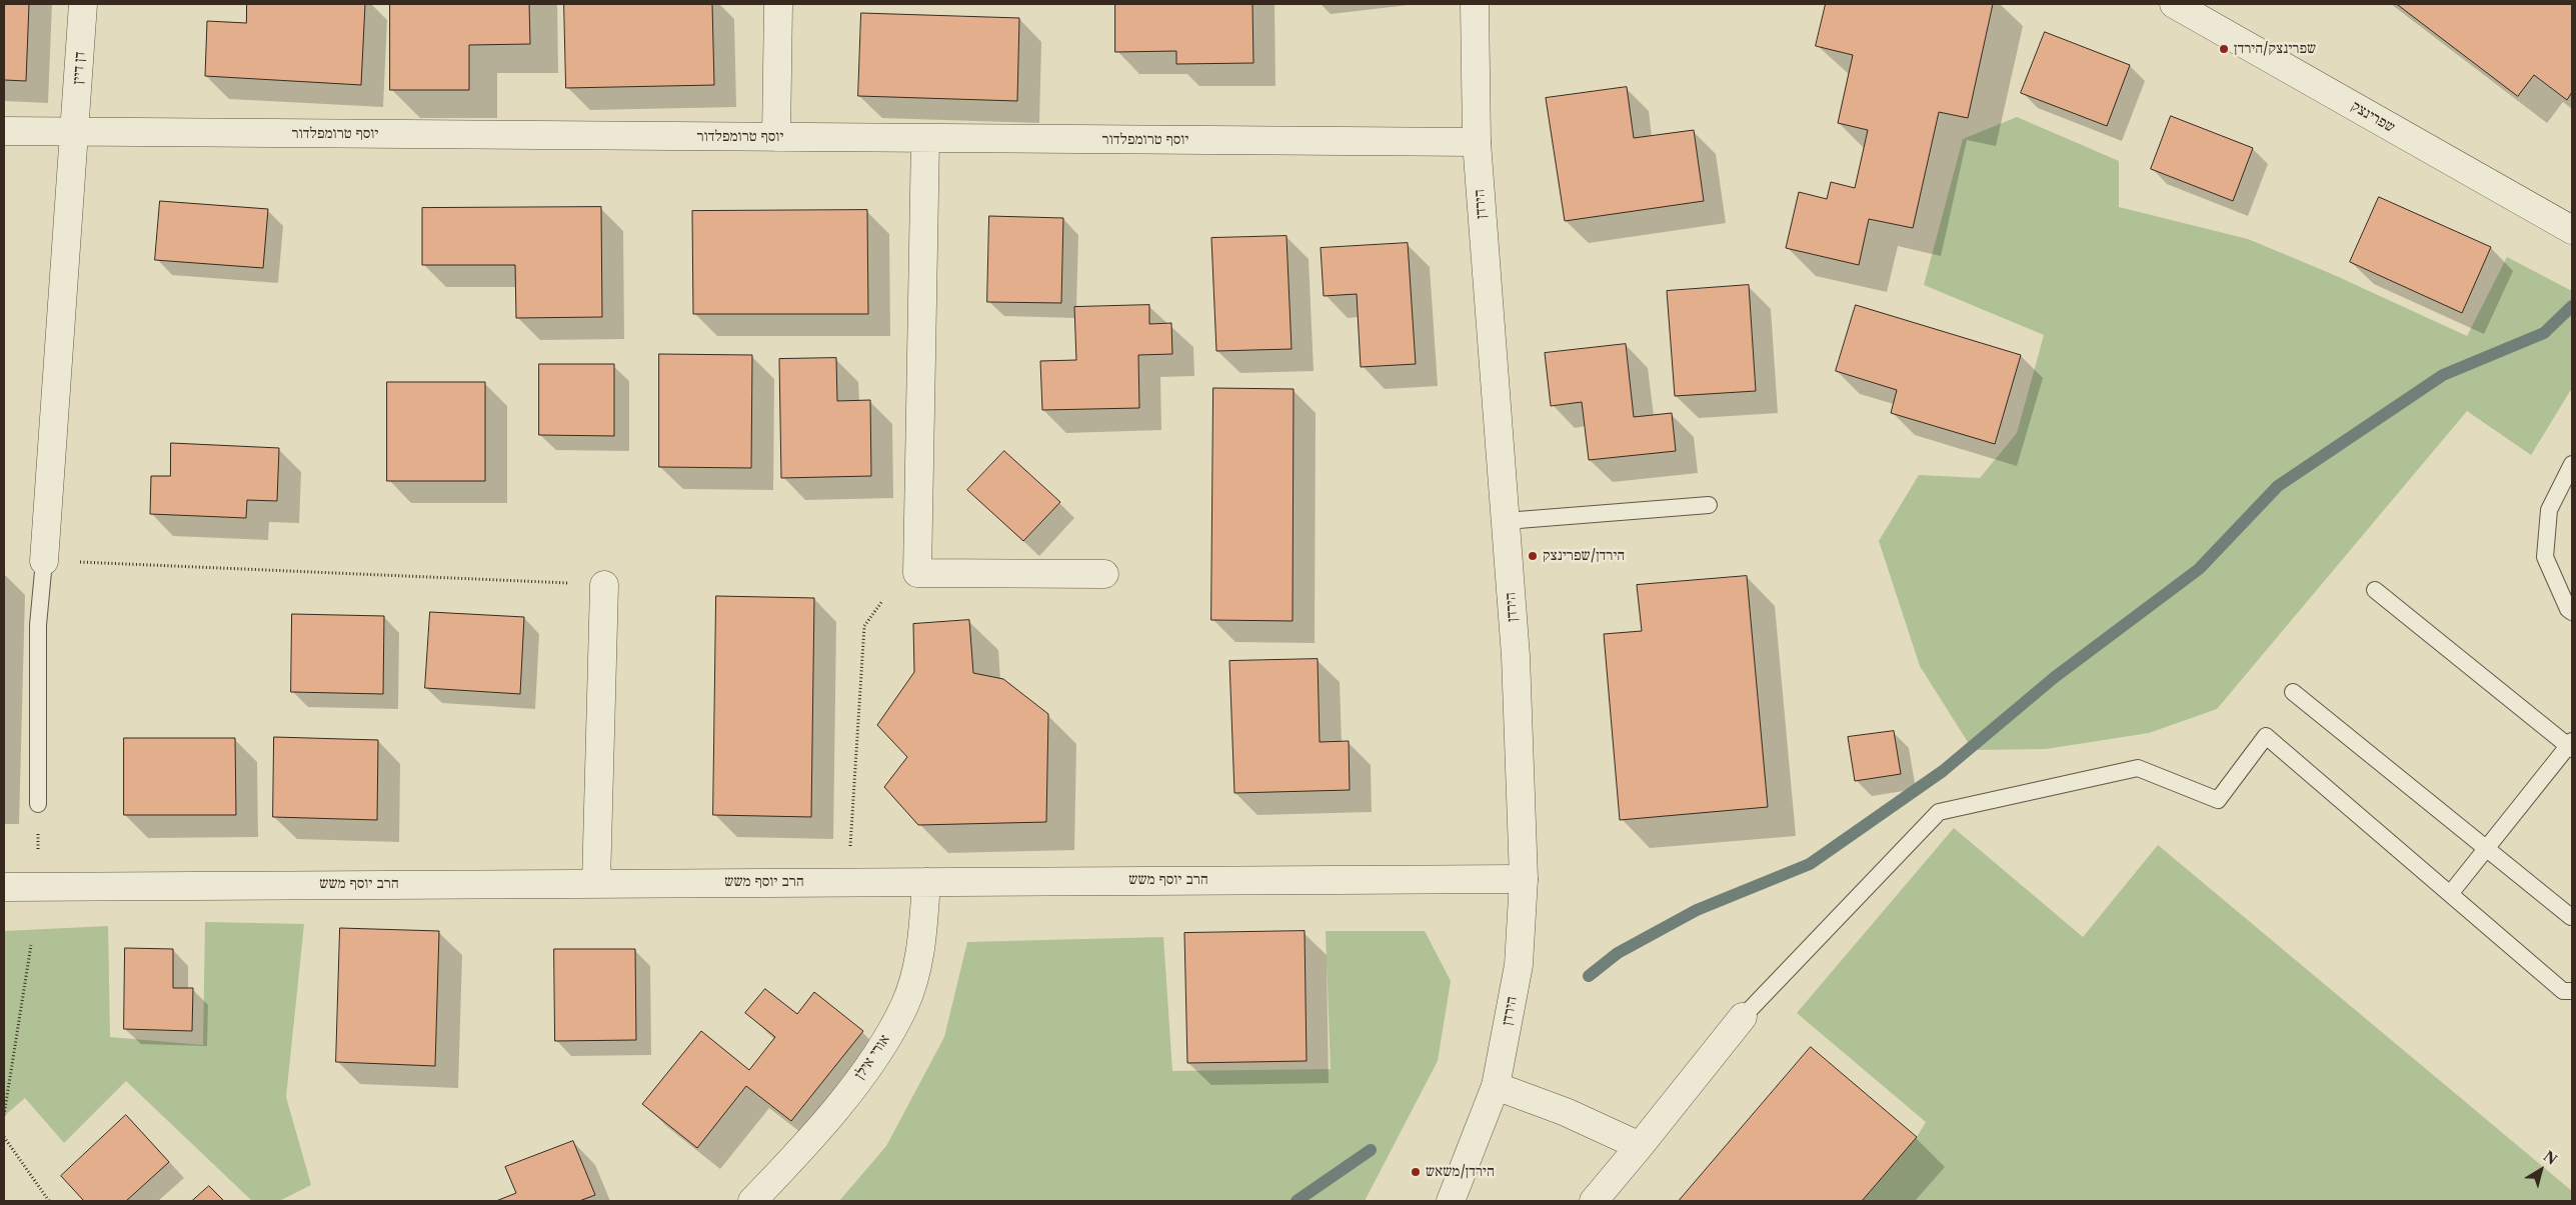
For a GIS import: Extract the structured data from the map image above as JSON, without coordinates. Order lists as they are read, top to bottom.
{
  "streets": {
    "street": [
      "דן דיין",
      "שפרינצק",
      "יוסף טרומפלדור",
      "הירדן",
      "הרב יוסף משש",
      "אורי אילן"
    ]
  },
  "crossings": [
    ["דן דיין", "יוסף טרומפלדור"],
    ["יוסף טרומפלדור", "הירדן"],
    ["הירדן", "הרב יוסף משש"],
    ["הרב יוסף משש", "אורי אילן"]
  ],
  "places": ["שפרינצק/הירדן", "הירדן/שפרינצק", "הירדן/משאש"],
  "north": "top right"
}
